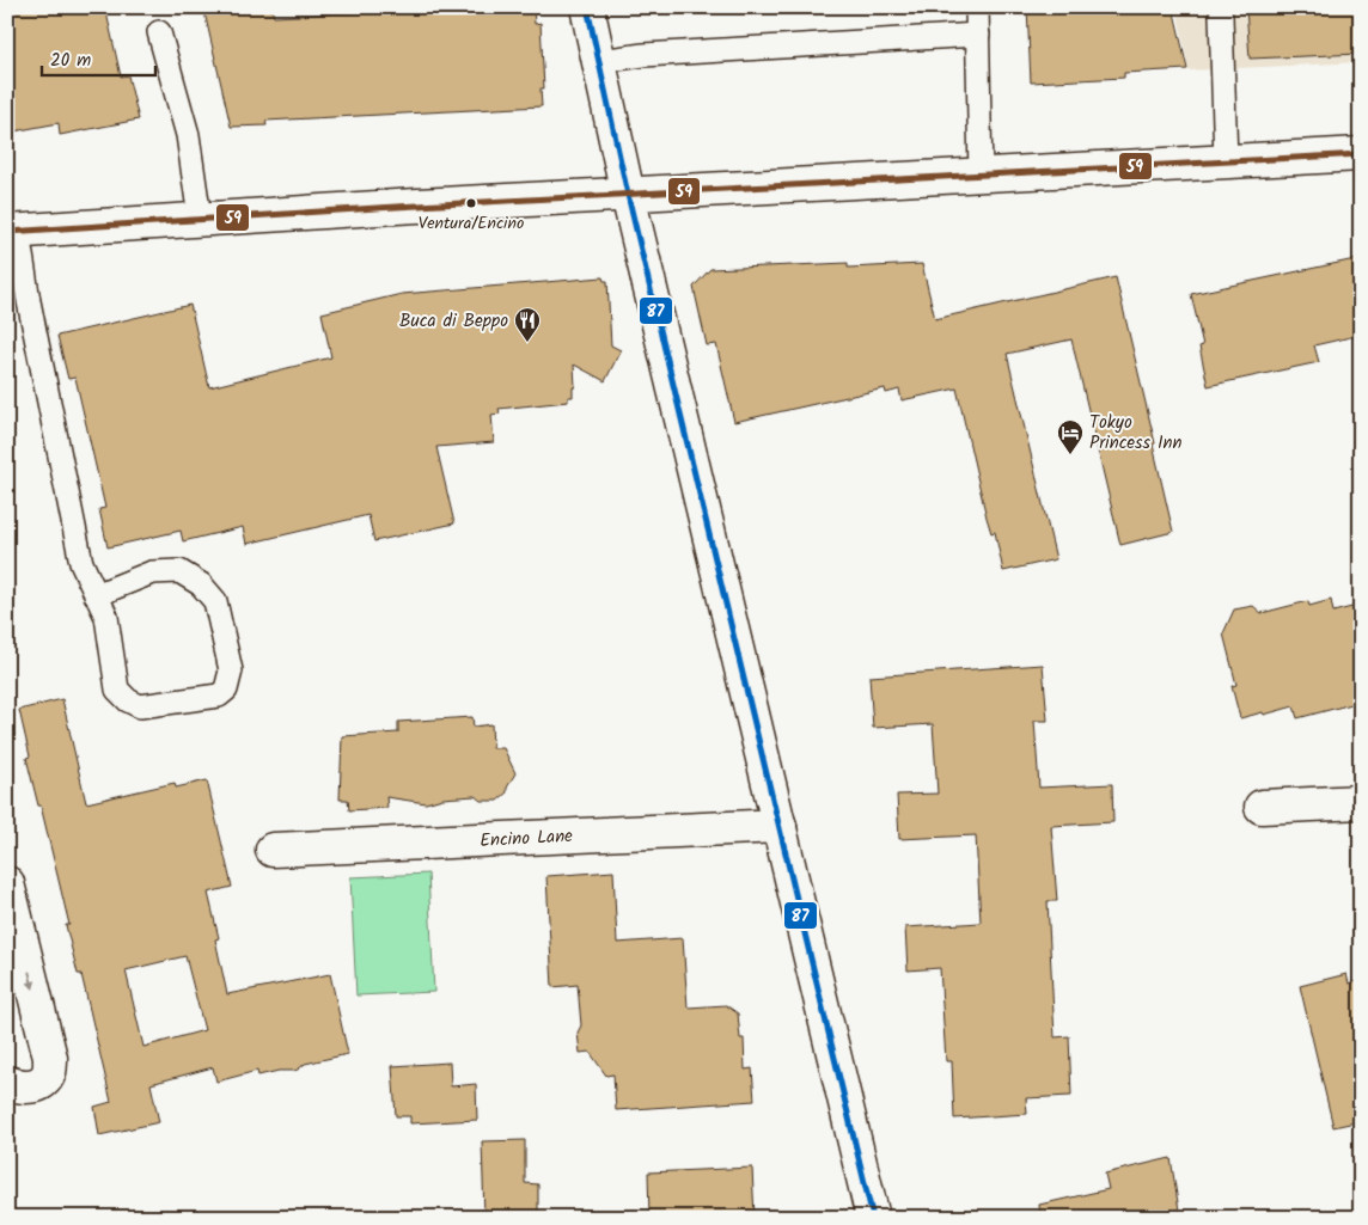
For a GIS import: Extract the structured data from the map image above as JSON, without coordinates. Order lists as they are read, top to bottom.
{
  "streets": {
    "street": ["Encino Lane"]
  },
  "places": {
    "other": ["Ventura/Encino"],
    "restaurant": ["Buca di Beppo"],
    "hotel": ["Tokyo Princess Inn"]
  },
  "lines": ["transit line 87", "transit line 59"],
  "scale_bar": "20 m"
}
